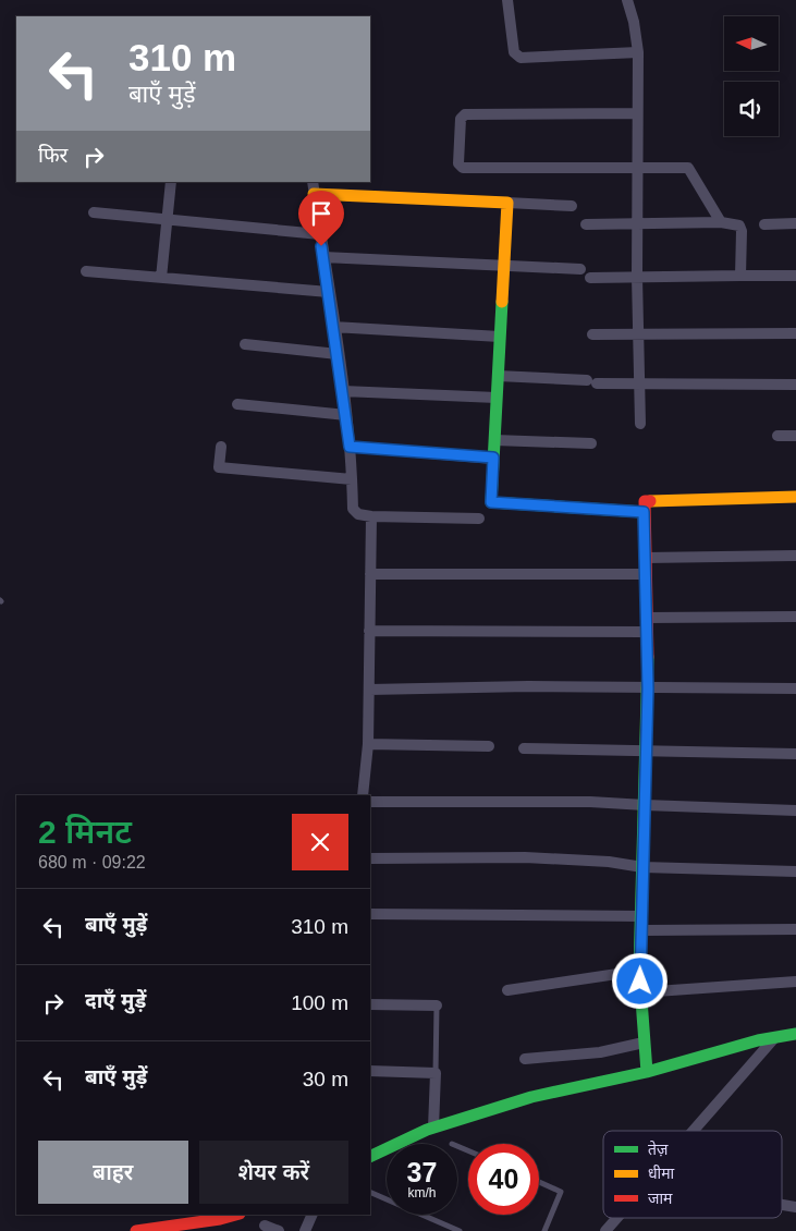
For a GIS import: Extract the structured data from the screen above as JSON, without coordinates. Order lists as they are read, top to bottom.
{
  "legend": ["तेज़", "धीमा", "जाम"],
  "north": "left",
  "page": {
    "turn": ["310 m", "बाएँ मुड़ें"],
    "then": "फिर",
    "heading": ["2 मिनट", "680 m · 09:22"],
    "list": [
      {
        "name": "बाएँ मुड़ें",
        "value": "310 m"
      },
      {
        "name": "दाएँ मुड़ें",
        "value": "100 m"
      },
      {
        "name": "बाएँ मुड़ें",
        "value": "30 m"
      }
    ],
    "buttons": ["बाहर", "शेयर करें"],
    "speed": "37 km/h",
    "limit": "40"
  }
}
